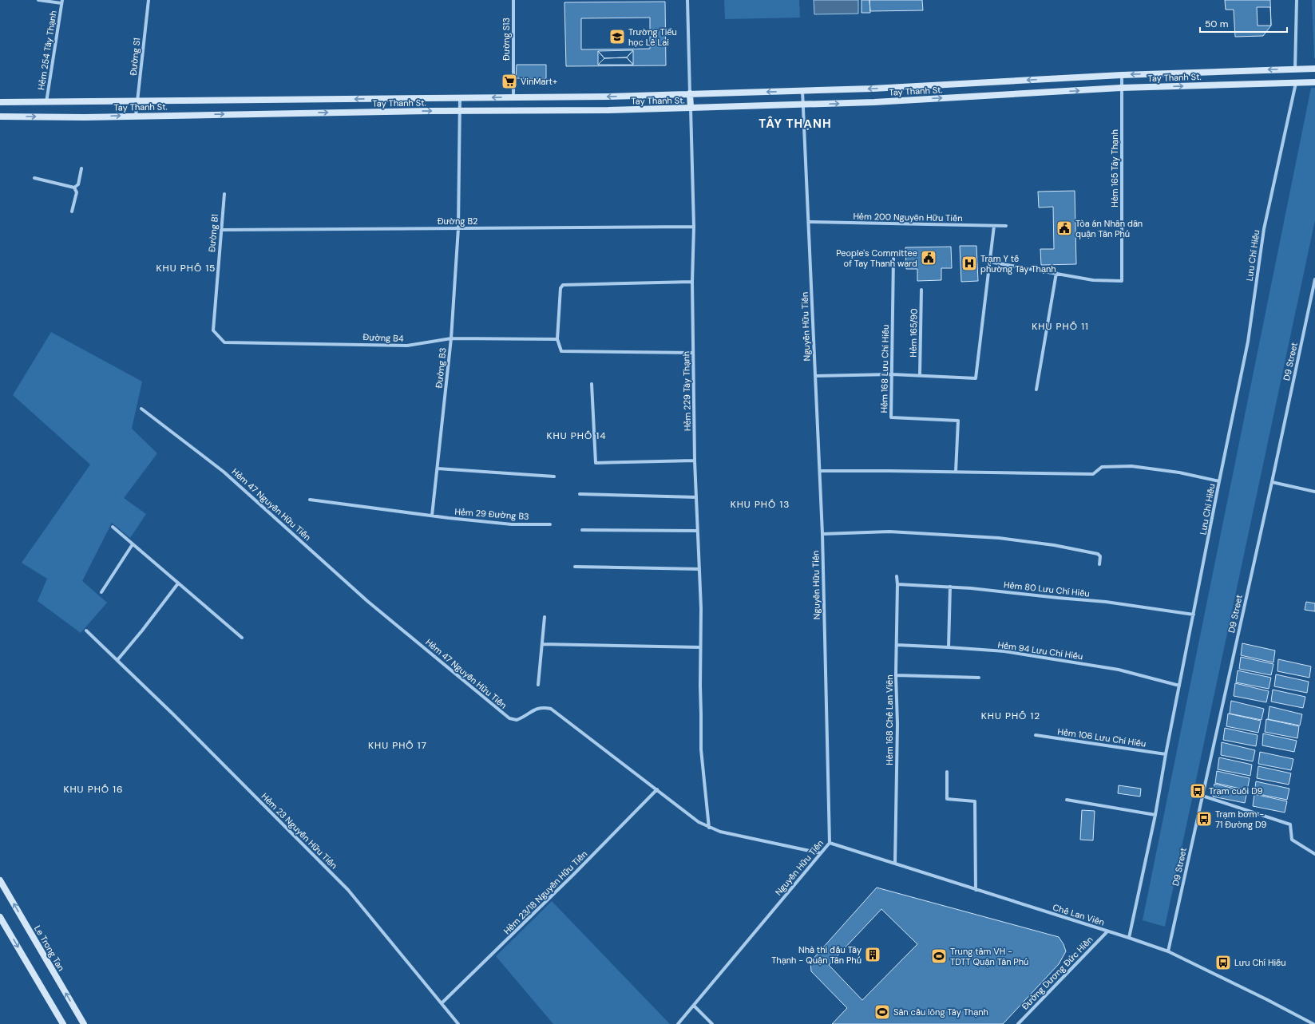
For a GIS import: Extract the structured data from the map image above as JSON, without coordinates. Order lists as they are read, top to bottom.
{
  "streets": {
    "street": [
      "Đường S13",
      "Hẻm 254 Tây Thạnh",
      "Đường S1",
      "Tay Thanh St.",
      "Hẻm 165 Tây Thạnh",
      "Hẻm 200 Nguyễn Hữu Tiến",
      "Đường B2",
      "Đường B1",
      "Lưu Chí Hiếu",
      "Nguyễn Hữu Tiến",
      "Hẻm 165/90",
      "Đường B4",
      "D9 Street",
      "Đường B3",
      "Hẻm 168 Lưu Chí Hiếu",
      "Hẻm 229 Tây Thạnh",
      "Hẻm 47 Nguyễn Hữu Tiến",
      "Hẻm 29 Đường B3",
      "Hẻm 80 Lưu Chí Hiếu",
      "Hẻm 94 Lưu Chí Hiếu",
      "Hẻm 168 Chế Lan Viên",
      "Hẻm 106 Lưu Chí Hiếu",
      "Hẻm 23 Nguyễn Hữu Tiến",
      "Hẻm 23/18 Nguyễn Hữu Tiến",
      "Chế Lan Viên",
      "Le Trong Tan",
      "Đường Dương Đức Hiền"
    ]
  },
  "crossings": [
    ["Đường S13", "Tay Thanh St."],
    ["Hẻm 254 Tây Thạnh", "Tay Thanh St."],
    ["Đường S1", "Tay Thanh St."],
    ["Tay Thanh St.", "Hẻm 165 Tây Thạnh"],
    ["Tay Thanh St.", "Lưu Chí Hiếu"],
    ["Tay Thanh St.", "Nguyễn Hữu Tiến"],
    ["Tay Thanh St.", "Đường B3"],
    ["Tay Thanh St.", "Hẻm 229 Tây Thạnh"],
    ["Hẻm 200 Nguyễn Hữu Tiến", "Nguyễn Hữu Tiến"],
    ["Đường B2", "Đường B1"],
    ["Đường B2", "Đường B3"],
    ["Đường B2", "Hẻm 229 Tây Thạnh"],
    ["Đường B1", "Đường B4"],
    ["Lưu Chí Hiếu", "Hẻm 80 Lưu Chí Hiếu"],
    ["Lưu Chí Hiếu", "Hẻm 94 Lưu Chí Hiếu"],
    ["Lưu Chí Hiếu", "Hẻm 106 Lưu Chí Hiếu"],
    ["Lưu Chí Hiếu", "Chế Lan Viên"],
    ["Nguyễn Hữu Tiến", "Hẻm 47 Nguyễn Hữu Tiến"],
    ["Nguyễn Hữu Tiến", "Chế Lan Viên"],
    ["Đường B4", "Đường B3"],
    ["D9 Street", "Chế Lan Viên"],
    ["Đường B3", "Hẻm 29 Đường B3"],
    ["Hẻm 229 Tây Thạnh", "Hẻm 47 Nguyễn Hữu Tiến"],
    ["Hẻm 47 Nguyễn Hữu Tiến", "Hẻm 23/18 Nguyễn Hữu Tiến"],
    ["Hẻm 80 Lưu Chí Hiếu", "Hẻm 168 Chế Lan Viên"],
    ["Hẻm 94 Lưu Chí Hiếu", "Hẻm 168 Chế Lan Viên"],
    ["Hẻm 168 Chế Lan Viên", "Chế Lan Viên"],
    ["Hẻm 23 Nguyễn Hữu Tiến", "Hẻm 23/18 Nguyễn Hữu Tiến"],
    ["Chế Lan Viên", "Đường Dương Đức Hiền"]
  ],
  "districts": [
    "TÂY THẠNH",
    "KHU PHỐ 15",
    "KHU PHỐ 11",
    "KHU PHỐ 14",
    "KHU PHỐ 13",
    "KHU PHỐ 12",
    "KHU PHỐ 17",
    "KHU PHỐ 16"
  ],
  "places": {
    "school or university": ["Trường Tiểu học Lê Lai"],
    "supermarket": ["VinMart+"],
    "public building": ["Tòa án Nhân dân quận Tân Phú", "People's Committee of Tay Thanh ward"],
    "hospital": ["Trạm Y tế phường Tây Thạnh"],
    "bus stop": ["Trạm cuối D9", "Trạm bơm - 71 Đường D9", "Lưu Chí Hiếu"],
    "building": ["Nhà thi đấu Tây Thạnh - Quận Tân Phú"],
    "sports": ["Trung tâm VH - TDTT Quận Tân Phú", "Sân cầu lông Tây Thạnh"]
  },
  "scale_bar": "50 m"
}
